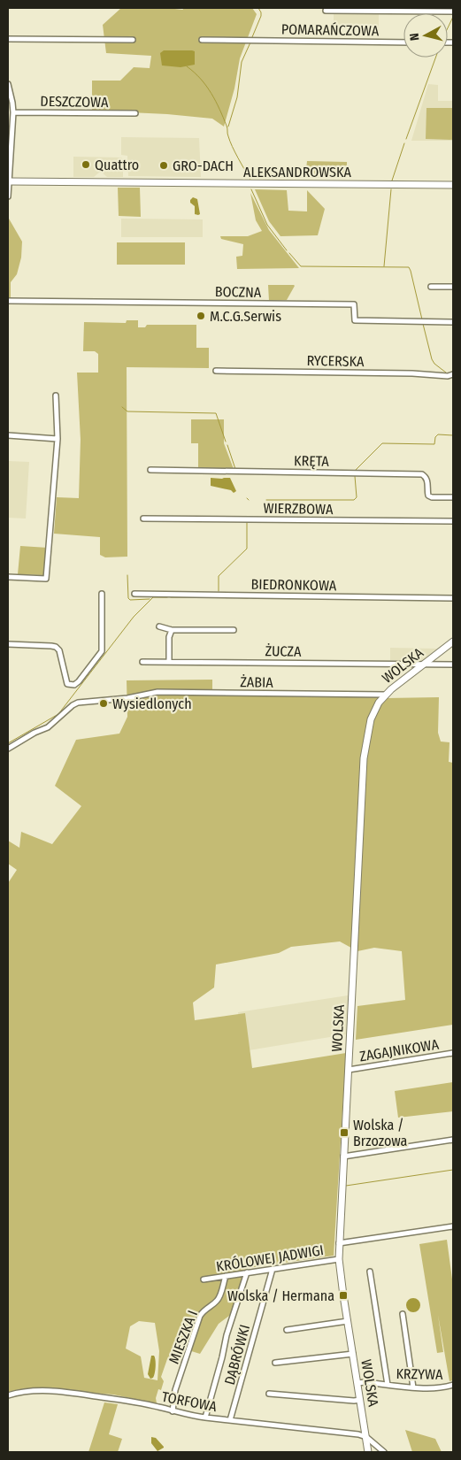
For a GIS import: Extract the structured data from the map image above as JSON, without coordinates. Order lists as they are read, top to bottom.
{
  "streets": {
    "street": [
      "POMARAŃCZOWA",
      "DESZCZOWA",
      "ALEKSANDROWSKA",
      "BOCZNA",
      "RYCERSKA",
      "KRĘTA",
      "WIERZBOWA",
      "BIEDRONKOWA",
      "ŻUCZA",
      "WOLSKA",
      "ŻABIA",
      "ZAGAJNIKOWA",
      "KRÓLOWEJ JADWIGI",
      "MIESZKA I",
      "DĄBRÓWKI",
      "KRZYWA",
      "TORFOWA"
    ]
  },
  "crossings": [
    ["ŻUCZA", "WOLSKA"],
    ["WOLSKA", "ŻABIA"],
    ["WOLSKA", "ZAGAJNIKOWA"],
    ["WOLSKA", "KRÓLOWEJ JADWIGI"],
    ["WOLSKA", "KRZYWA"],
    ["WOLSKA", "TORFOWA"],
    ["KRÓLOWEJ JADWIGI", "MIESZKA I"],
    ["KRÓLOWEJ JADWIGI", "DĄBRÓWKI"],
    ["MIESZKA I", "TORFOWA"],
    ["DĄBRÓWKI", "TORFOWA"]
  ],
  "places": {
    "other": [
      "Quattro",
      "GRO-DACH",
      "M.C.G.Serwis",
      "Wysiedlonych"
    ],
    "transit": ["Wolska / Brzozowa", "Wolska / Hermana"]
  },
  "north": "left"
}
